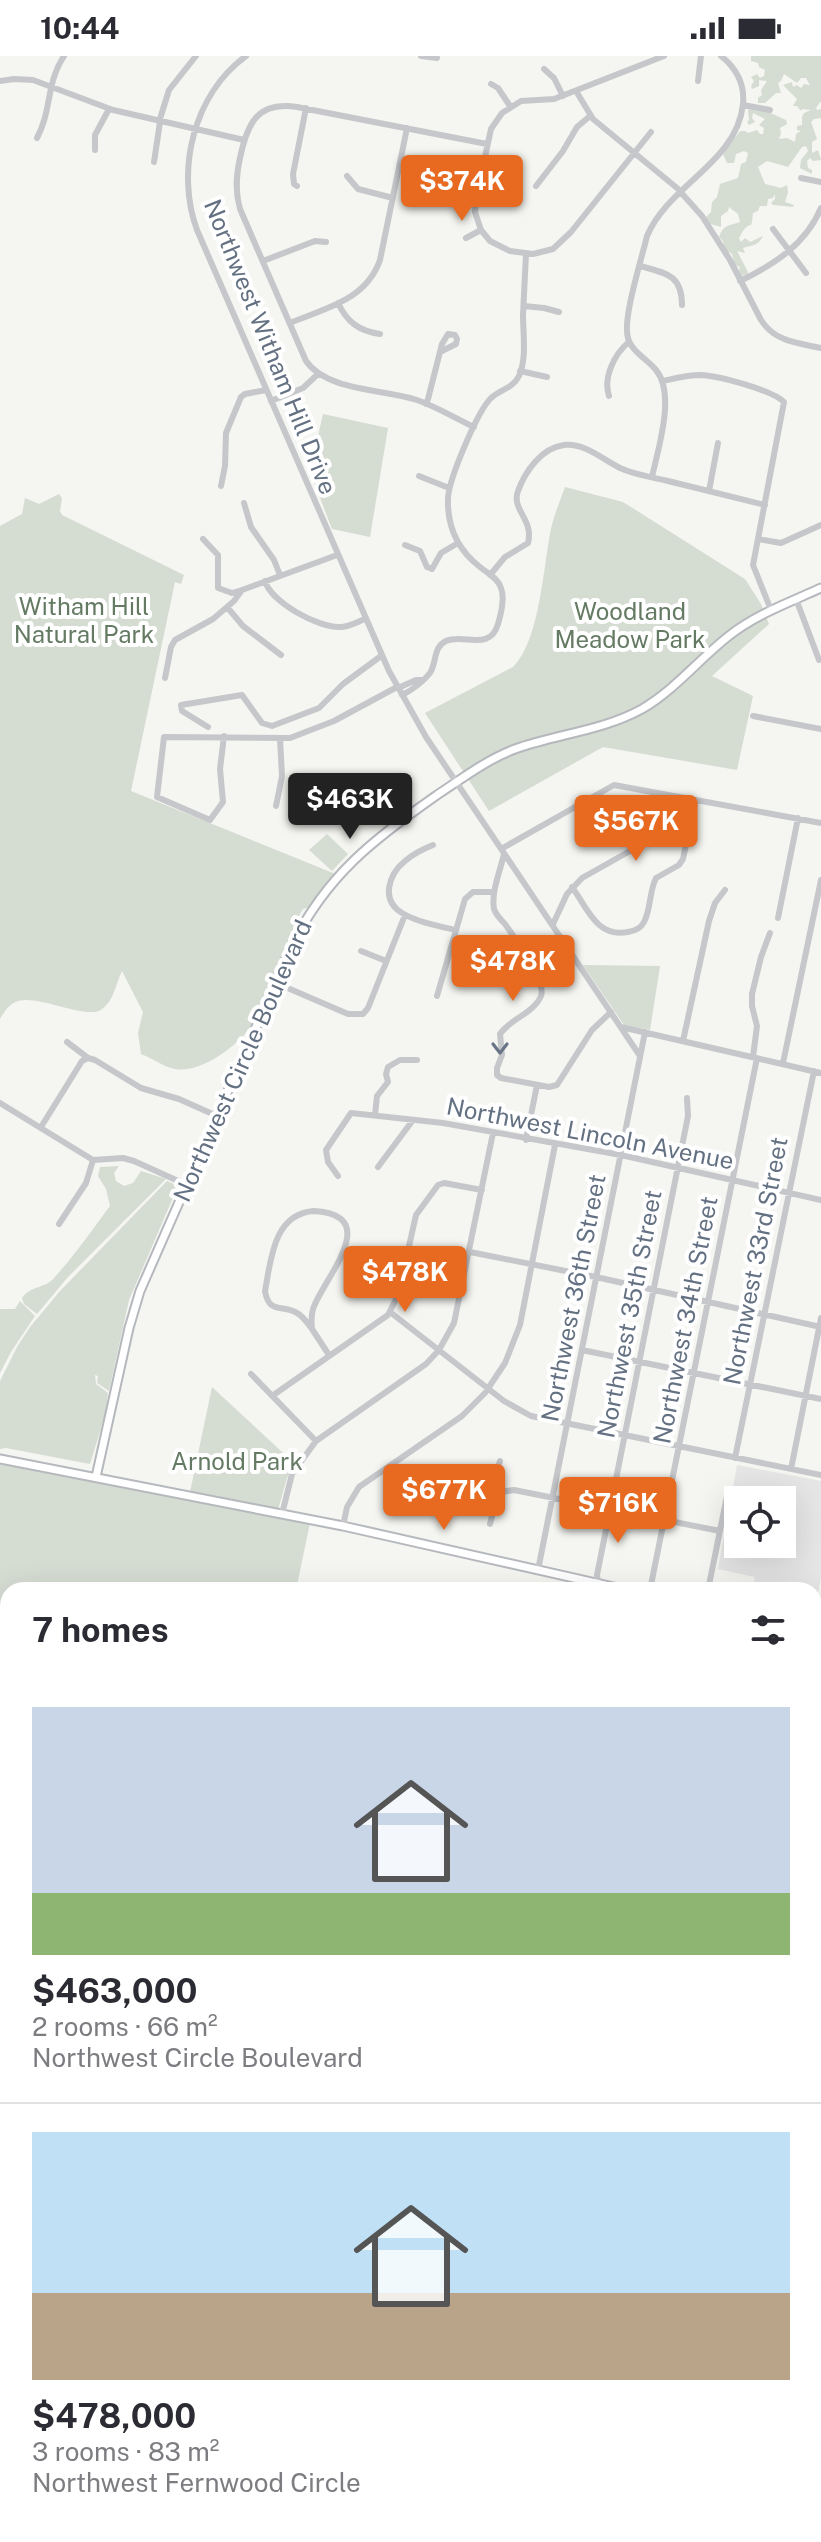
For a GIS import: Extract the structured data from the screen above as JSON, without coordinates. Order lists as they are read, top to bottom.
{
  "streets": {
    "main road": ["Northwest Circle Boulevard"],
    "street": [
      "Northwest Witham Hill Drive",
      "Northwest Lincoln Avenue",
      "Northwest 33rd Street",
      "Northwest 36th Street",
      "Northwest 35th Street",
      "Northwest 34th Street"
    ]
  },
  "crossings": [
    ["Northwest Witham Hill Drive", "Northwest Circle Boulevard"],
    ["Northwest Witham Hill Drive", "Northwest 36th Street"],
    ["Northwest Lincoln Avenue", "Northwest 33rd Street"],
    ["Northwest Lincoln Avenue", "Northwest 36th Street"],
    ["Northwest Lincoln Avenue", "Northwest 35th Street"],
    ["Northwest Lincoln Avenue", "Northwest 34th Street"]
  ],
  "parks": ["Witham Hill Natural Park", "Woodland Meadow Park", "Arnold Park"],
  "page": {
    "status": "10:44",
    "price": [
      "$374K",
      "$463K",
      "$567K",
      "$478K",
      "$478K",
      "$677K",
      "$716K"
    ],
    "heading": "7 homes",
    "list": [
      {
        "name": "$463,000",
        "note": "2 rooms · 66 m² · Northwest Circle Boulevard"
      },
      {
        "name": "$478,000",
        "note": "3 rooms · 83 m² · Northwest Fernwood Circle"
      }
    ]
  }
}
